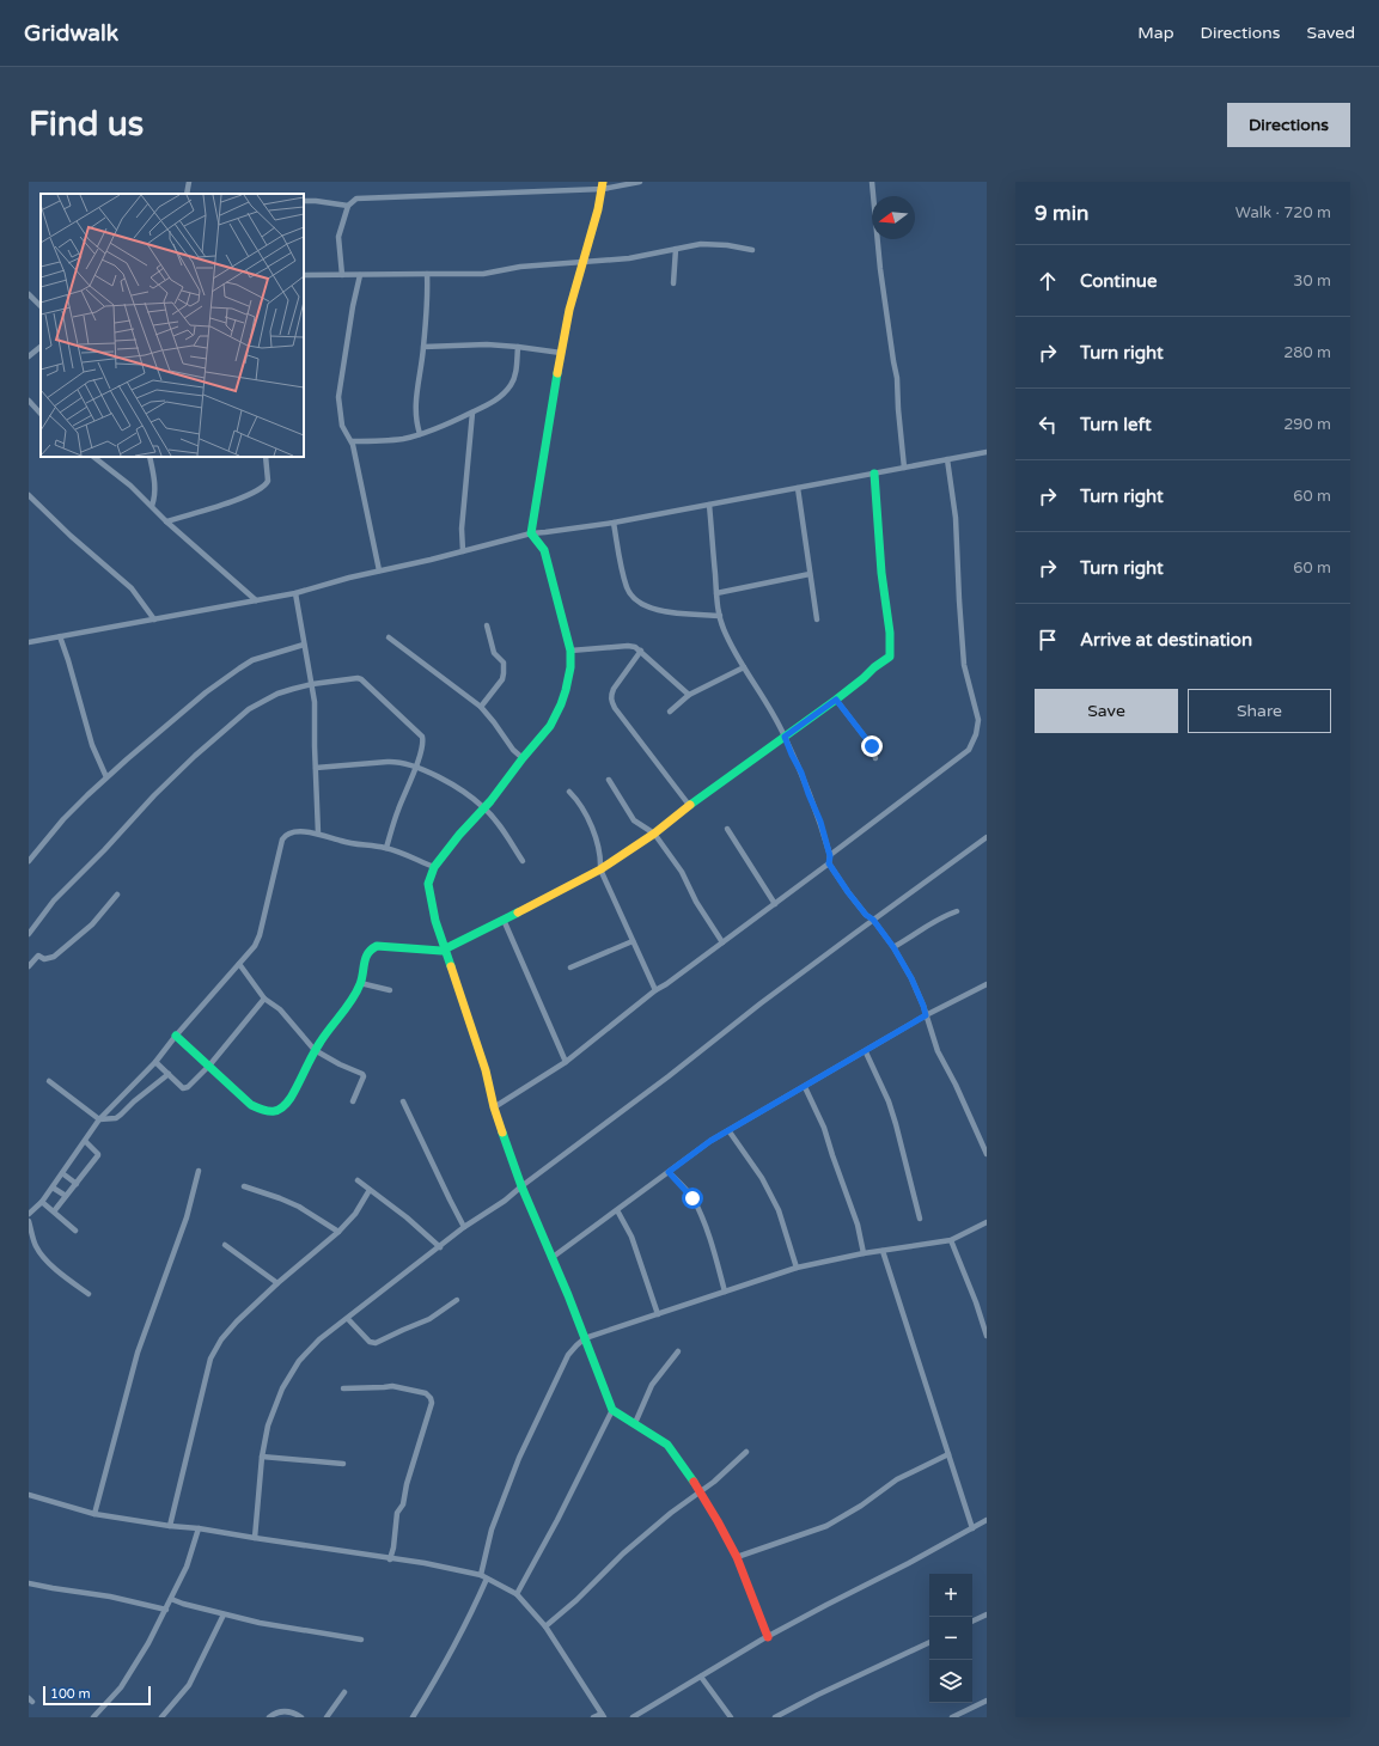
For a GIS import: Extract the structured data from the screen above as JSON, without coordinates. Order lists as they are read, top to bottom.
{
  "scale_bar": "100 m",
  "north": "left",
  "page": {
    "header": "Gridwalk",
    "nav": ["Map", "Directions", "Saved"],
    "buttons": [
      "Directions",
      ["Save", "Share"]
    ],
    "title": "Find us",
    "heading": ["9 min", "Walk · 720 m"],
    "list": [
      ["Continue", "30 m"],
      ["Turn right", "280 m"],
      ["Turn left", "290 m"],
      ["Turn right", "60 m"],
      ["Turn right", "60 m"],
      "Arrive at destination"
    ],
    "map_buttons": ["+", "−"],
    "scale": "100 m"
  }
}
